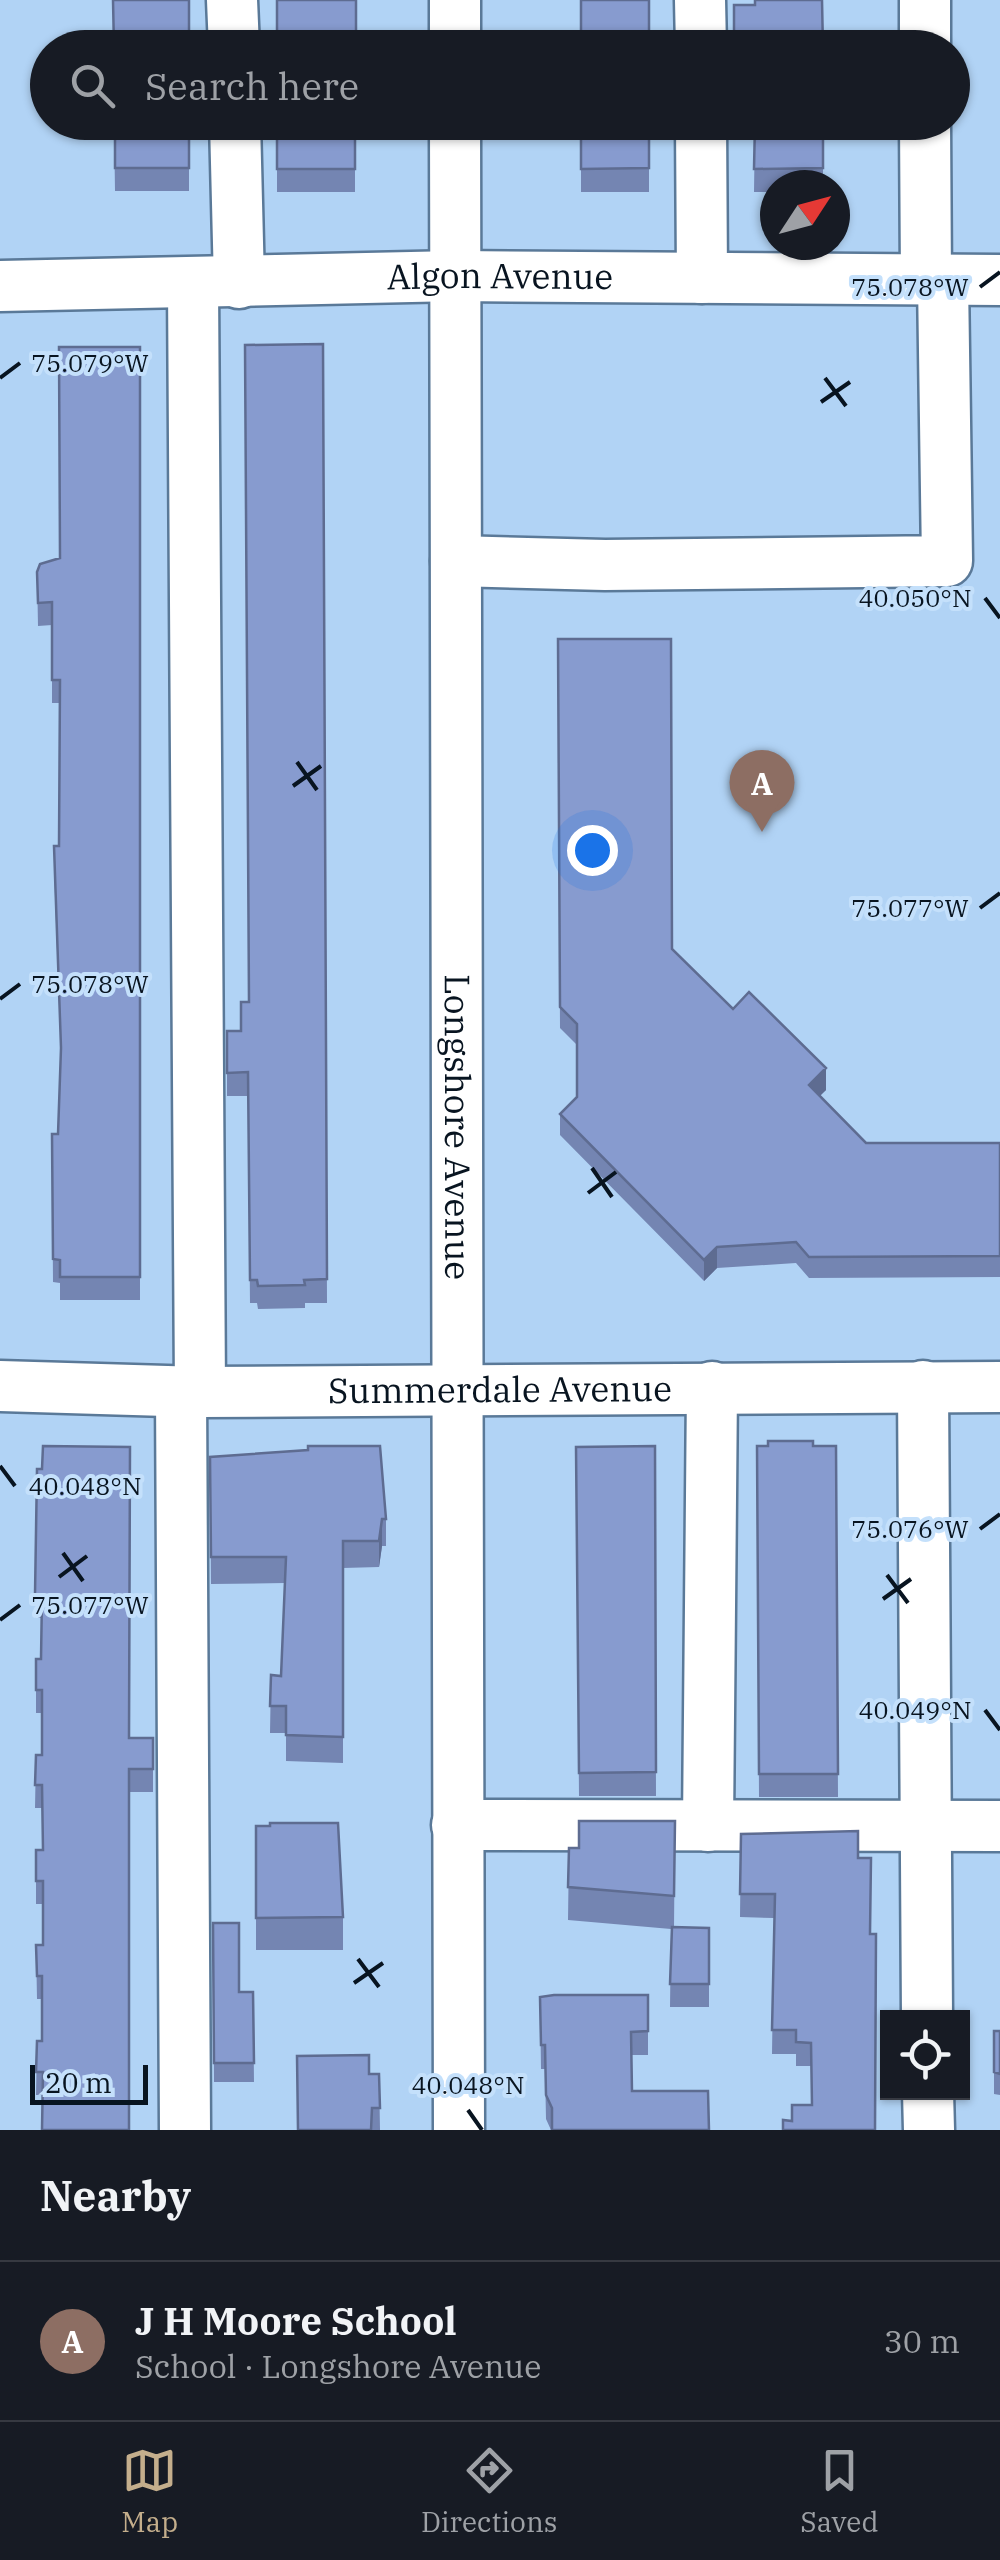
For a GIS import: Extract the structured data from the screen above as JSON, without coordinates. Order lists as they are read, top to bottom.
{
  "streets": {
    "street": ["Algon Avenue", "Longshore Avenue", "Summerdale Avenue"]
  },
  "crossings": [
    ["Algon Avenue", "Longshore Avenue"],
    ["Longshore Avenue", "Summerdale Avenue"]
  ],
  "scale_bar": "20 m",
  "north": "top right",
  "page": {
    "search": "Search here",
    "pins": "A",
    "scale": "20 m",
    "heading": "Nearby",
    "list": [
      {
        "mark": "A",
        "name": "J H Moore School",
        "note": "School · Longshore Avenue",
        "value": "30 m"
      }
    ],
    "nav": ["Map", "Directions", "Saved"]
  },
  "coordinates": [
    "75.078°W",
    "75.079°W",
    "40.050°N",
    "75.077°W",
    "40.048°N",
    "75.076°W",
    "40.049°N"
  ]
}
